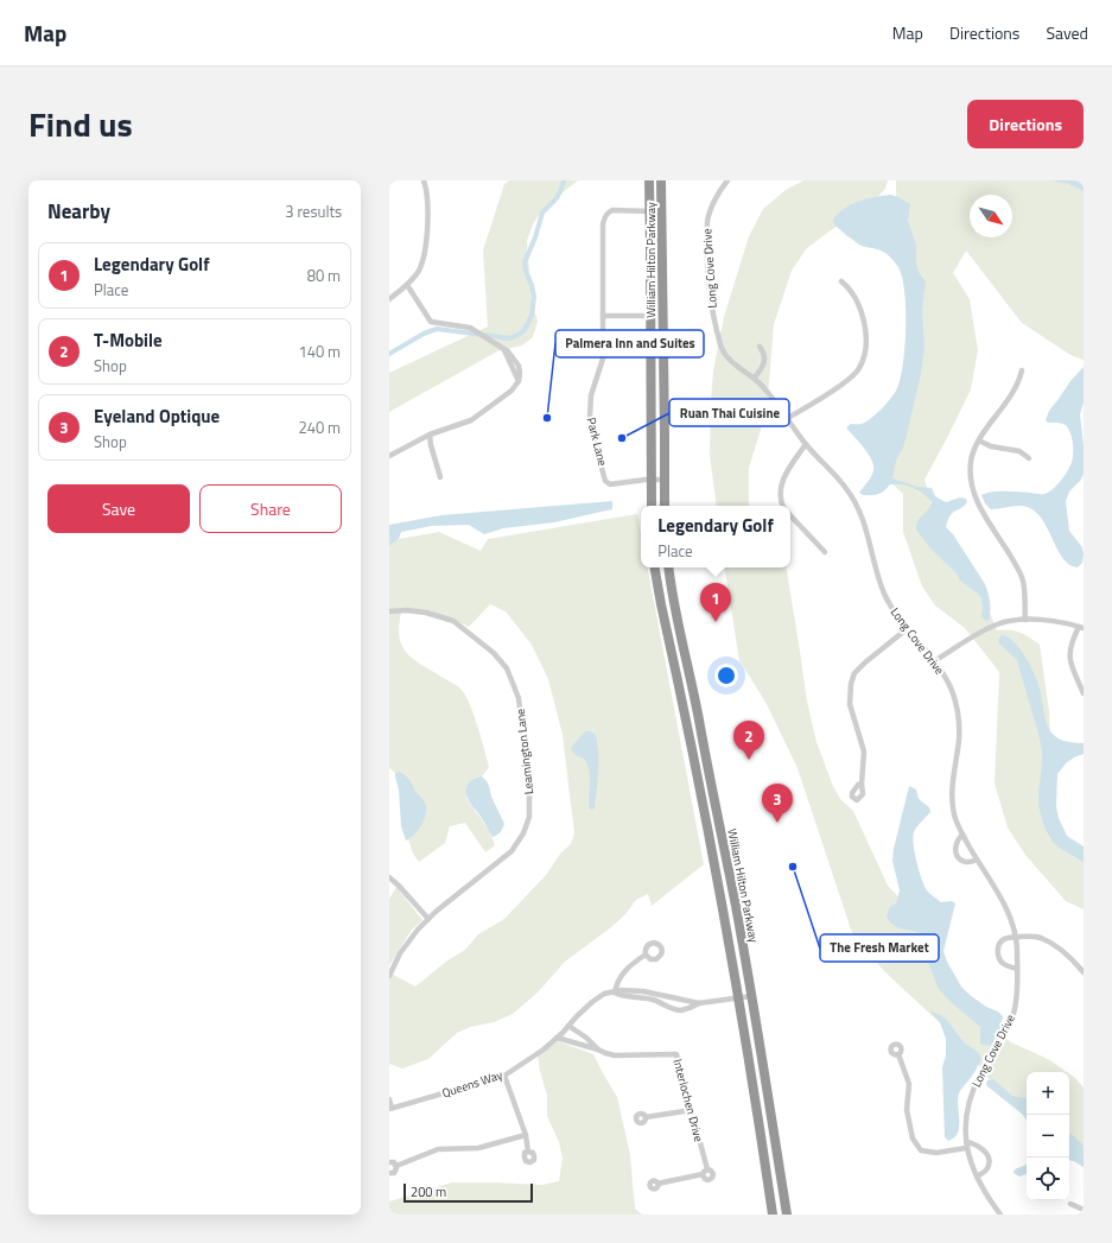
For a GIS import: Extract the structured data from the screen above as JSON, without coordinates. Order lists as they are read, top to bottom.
{
  "streets": {
    "highway": ["William Hilton Parkway"],
    "street": [
      "Long Cove Drive",
      "Park Lane",
      "Leamington Lane",
      "Queens Way",
      "Interlochen Drive"
    ]
  },
  "crossings": [
    ["William Hilton Parkway", "Park Lane"],
    ["William Hilton Parkway", "Queens Way"],
    ["Queens Way", "Interlochen Drive"]
  ],
  "places": ["Palmera Inn and Suites", "Ruan Thai Cuisine", "The Fresh Market"],
  "scale_bar": "200 m",
  "north": "bottom right",
  "page": {
    "header": "Map",
    "nav": ["Map", "Directions", "Saved"],
    "title": "Find us",
    "buttons": [
      "Directions",
      ["Save", "Share"]
    ],
    "heading": ["Nearby", "3 results"],
    "list": [
      {
        "mark": "1",
        "name": "Legendary Golf",
        "note": "Place",
        "value": "80 m"
      },
      {
        "mark": "2",
        "name": "T-Mobile",
        "note": "Shop",
        "value": "140 m"
      },
      {
        "mark": "3",
        "name": "Eyeland Optique",
        "note": "Shop",
        "value": "240 m"
      }
    ],
    "popup": ["Legendary Golf", "Place"],
    "pins": ["1", "2", "3"],
    "map_buttons": ["+", "−"],
    "scale": "200 m"
  }
}
